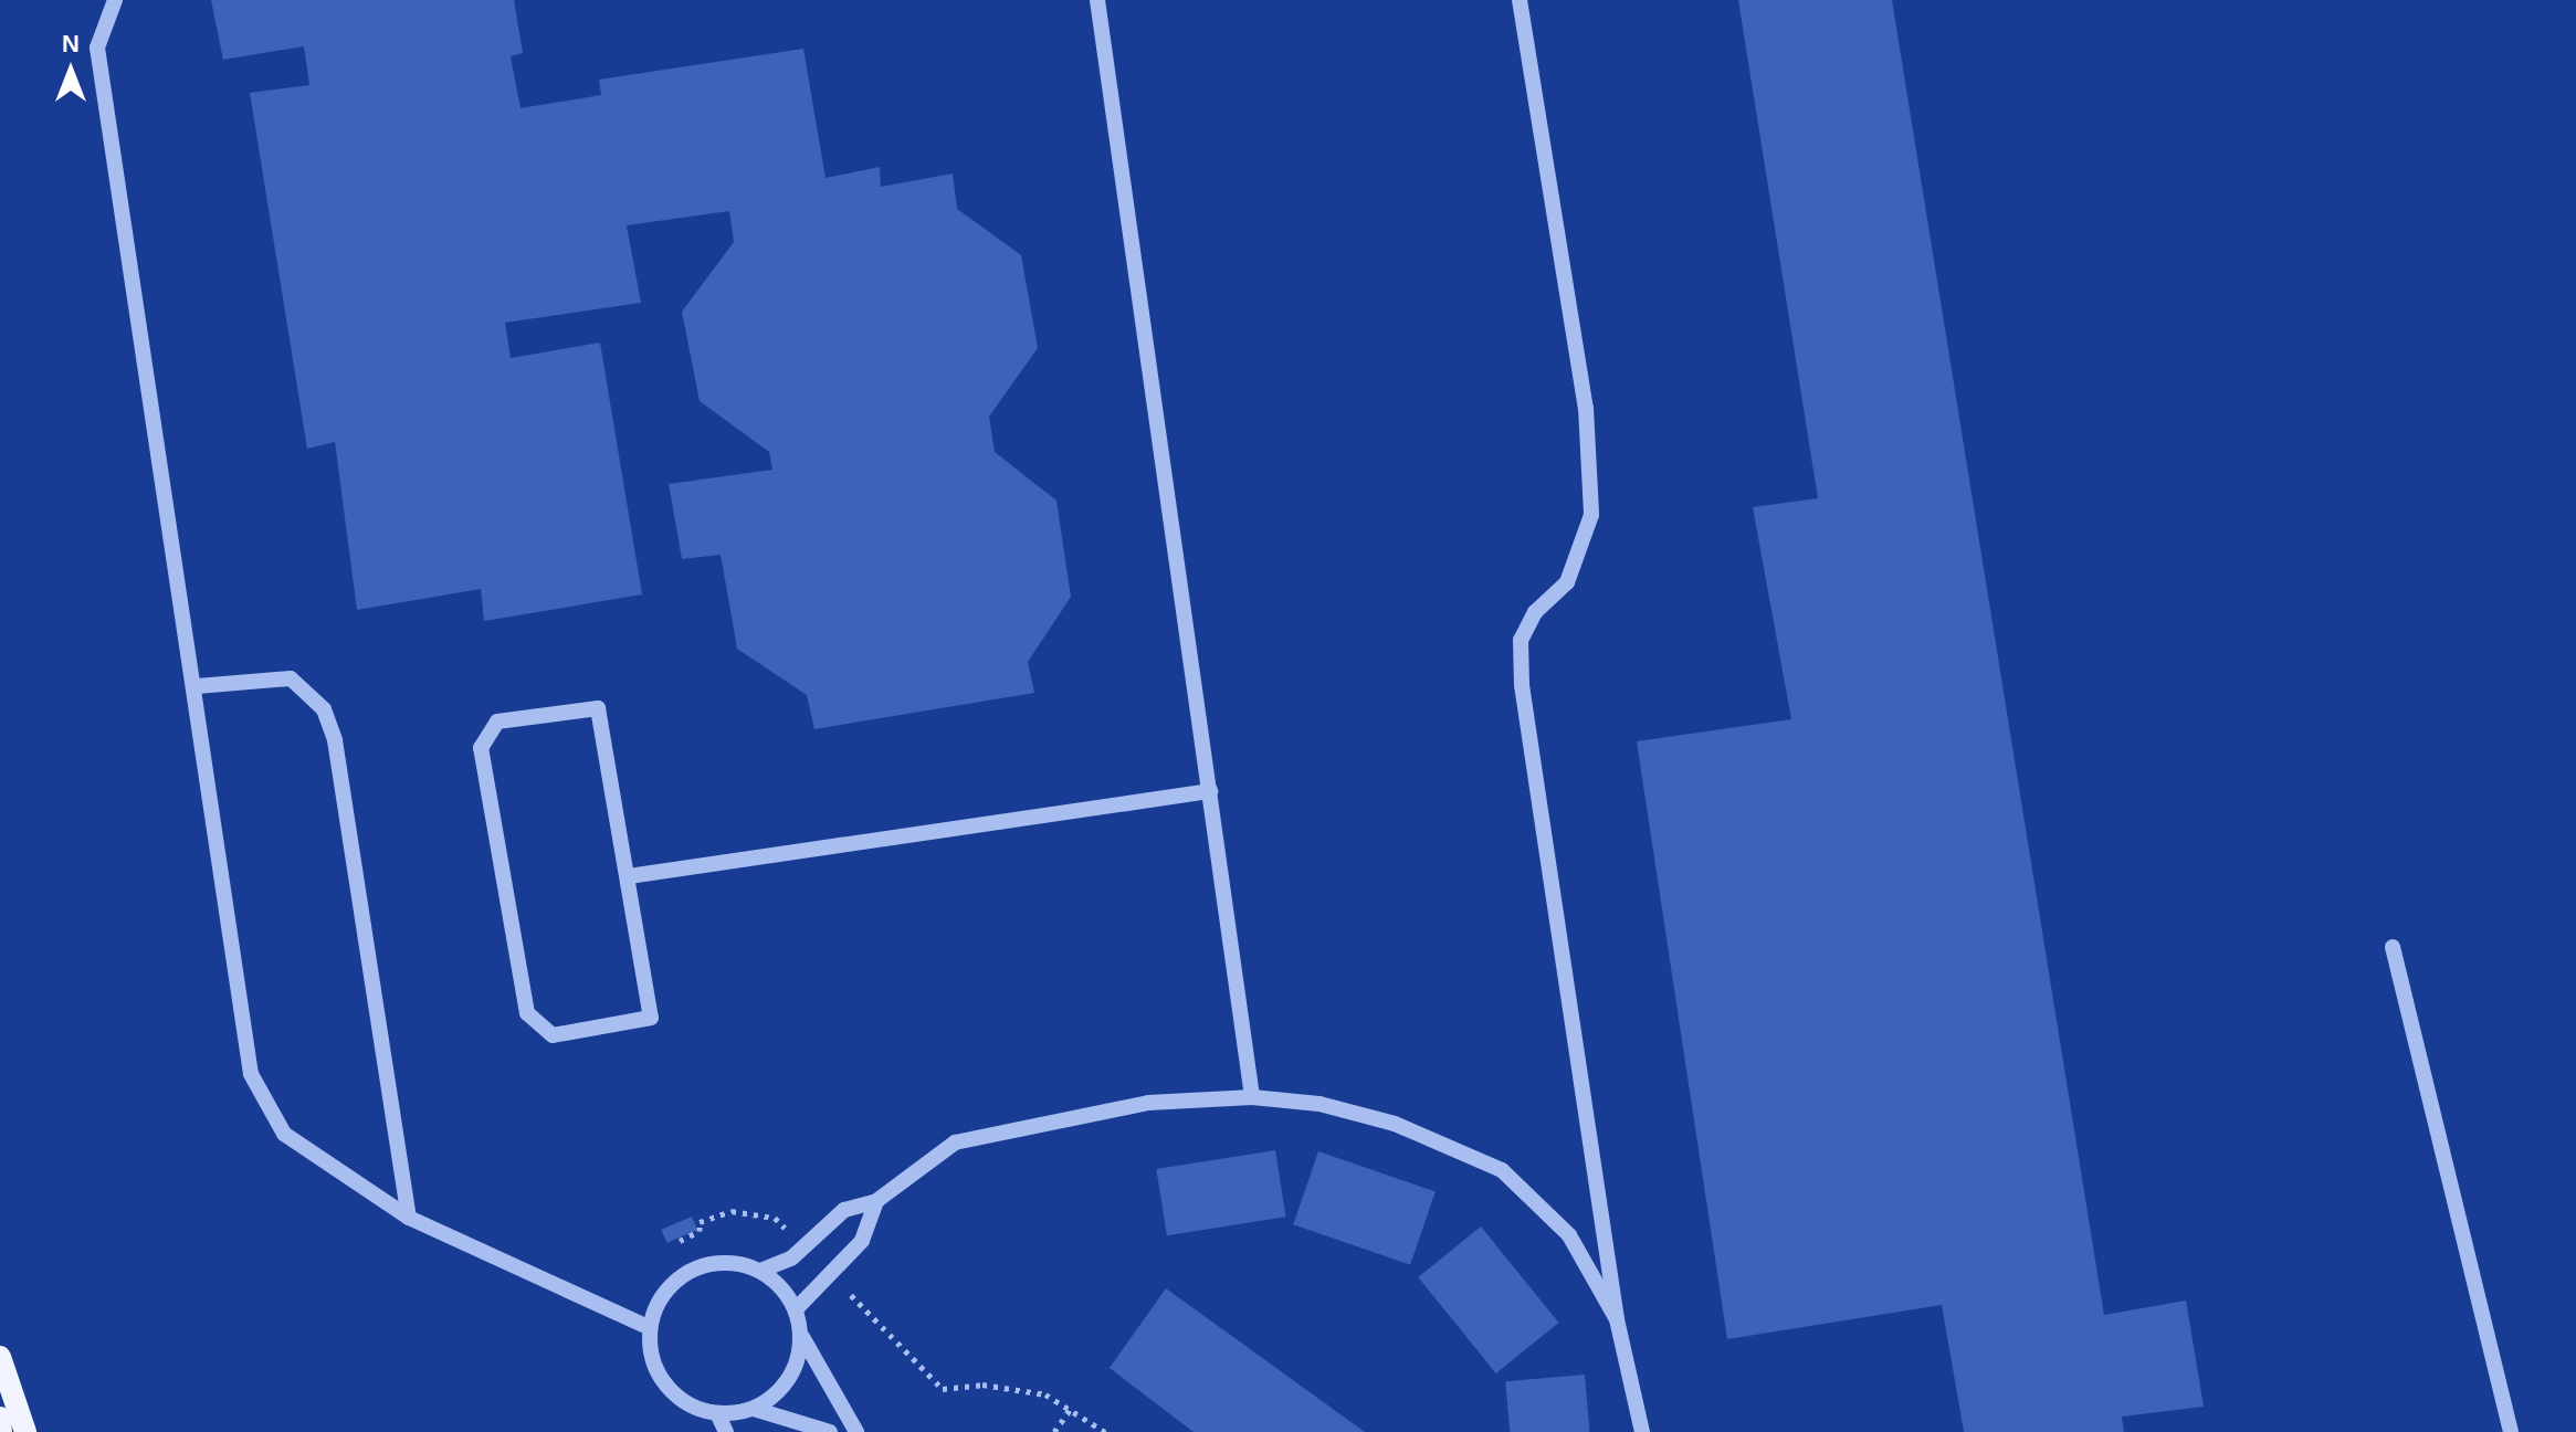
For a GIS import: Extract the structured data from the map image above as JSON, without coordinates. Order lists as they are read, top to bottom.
{
  "north": "top"
}
